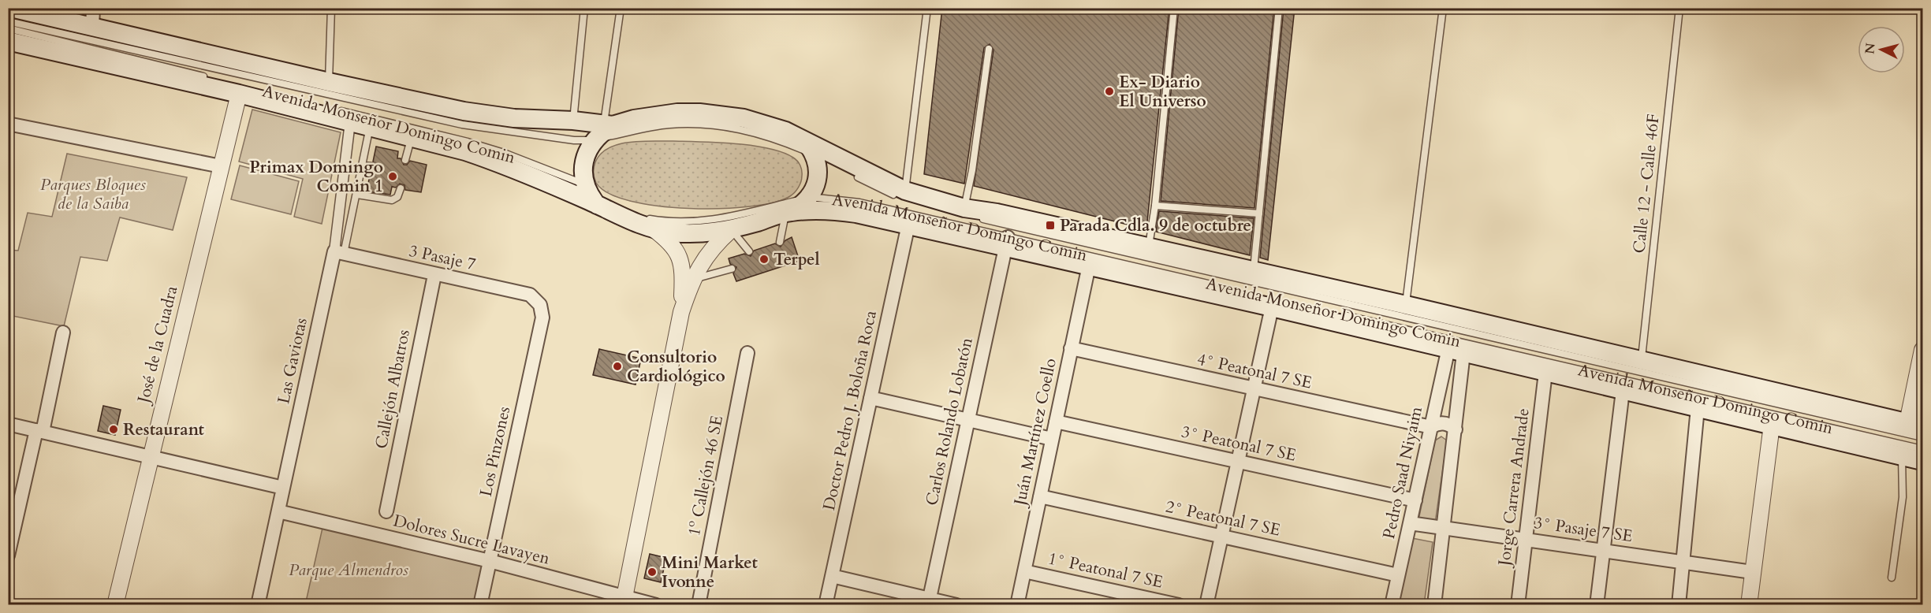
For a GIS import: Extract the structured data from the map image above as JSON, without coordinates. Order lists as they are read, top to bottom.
{
  "streets": {
    "main road": ["Avenida Monseñor Domingo Comin"],
    "street": [
      "3 Pasaje 7",
      "José de la Cuadra",
      "Las Gaviotas",
      "4° Peatonal 7 SE",
      "Callejón Albatros",
      "Doctor Pedro J. Boloña Roca",
      "Carlos Rolando Lobatón",
      "Juán Martínez Coello",
      "3° Peatonal 7 SE",
      "Los Pinzones",
      "Pedro Saad Niyaim",
      "1º Callejón 46 SE",
      "Jorge Carrera Andrade",
      "2° Peatonal 7 SE",
      "3° Pasaje 7 SE",
      "Dolores Sucre Lavayen",
      "1° Peatonal 7 SE"
    ],
    "lane": ["Calle 12 - Calle 46F"]
  },
  "crossings": [
    ["Avenida Monseñor Domingo Comin", "Calle 12 - Calle 46F"],
    ["Avenida Monseñor Domingo Comin", "José de la Cuadra"],
    ["Avenida Monseñor Domingo Comin", "Las Gaviotas"],
    ["Avenida Monseñor Domingo Comin", "Doctor Pedro J. Boloña Roca"],
    ["Avenida Monseñor Domingo Comin", "Carlos Rolando Lobatón"],
    ["Avenida Monseñor Domingo Comin", "Juán Martínez Coello"],
    ["Avenida Monseñor Domingo Comin", "Pedro Saad Niyaim"],
    ["Avenida Monseñor Domingo Comin", "Jorge Carrera Andrade"],
    ["3 Pasaje 7", "Las Gaviotas"],
    ["3 Pasaje 7", "Callejón Albatros"],
    ["3 Pasaje 7", "Los Pinzones"],
    ["Las Gaviotas", "Dolores Sucre Lavayen"],
    ["4° Peatonal 7 SE", "Juán Martínez Coello"],
    ["4° Peatonal 7 SE", "Pedro Saad Niyaim"],
    ["Juán Martínez Coello", "3° Peatonal 7 SE"],
    ["Juán Martínez Coello", "2° Peatonal 7 SE"],
    ["Juán Martínez Coello", "1° Peatonal 7 SE"],
    ["3° Peatonal 7 SE", "Pedro Saad Niyaim"],
    ["Los Pinzones", "Dolores Sucre Lavayen"],
    ["Pedro Saad Niyaim", "2° Peatonal 7 SE"],
    ["Pedro Saad Niyaim", "3° Pasaje 7 SE"],
    ["Jorge Carrera Andrade", "3° Pasaje 7 SE"]
  ],
  "parks": ["Parques Bloques de la Saiba", "Parque Almendros"],
  "places": {
    "other": [
      "Ex- Diario El Universo",
      "Primax Domingo Comin 1",
      "Terpel",
      "Consultorio Cardiológico",
      "Restaurant",
      "Mini Market Ivonne"
    ],
    "transit": ["Parada Cdla. 9 de octubre"]
  },
  "north": "left"
}
